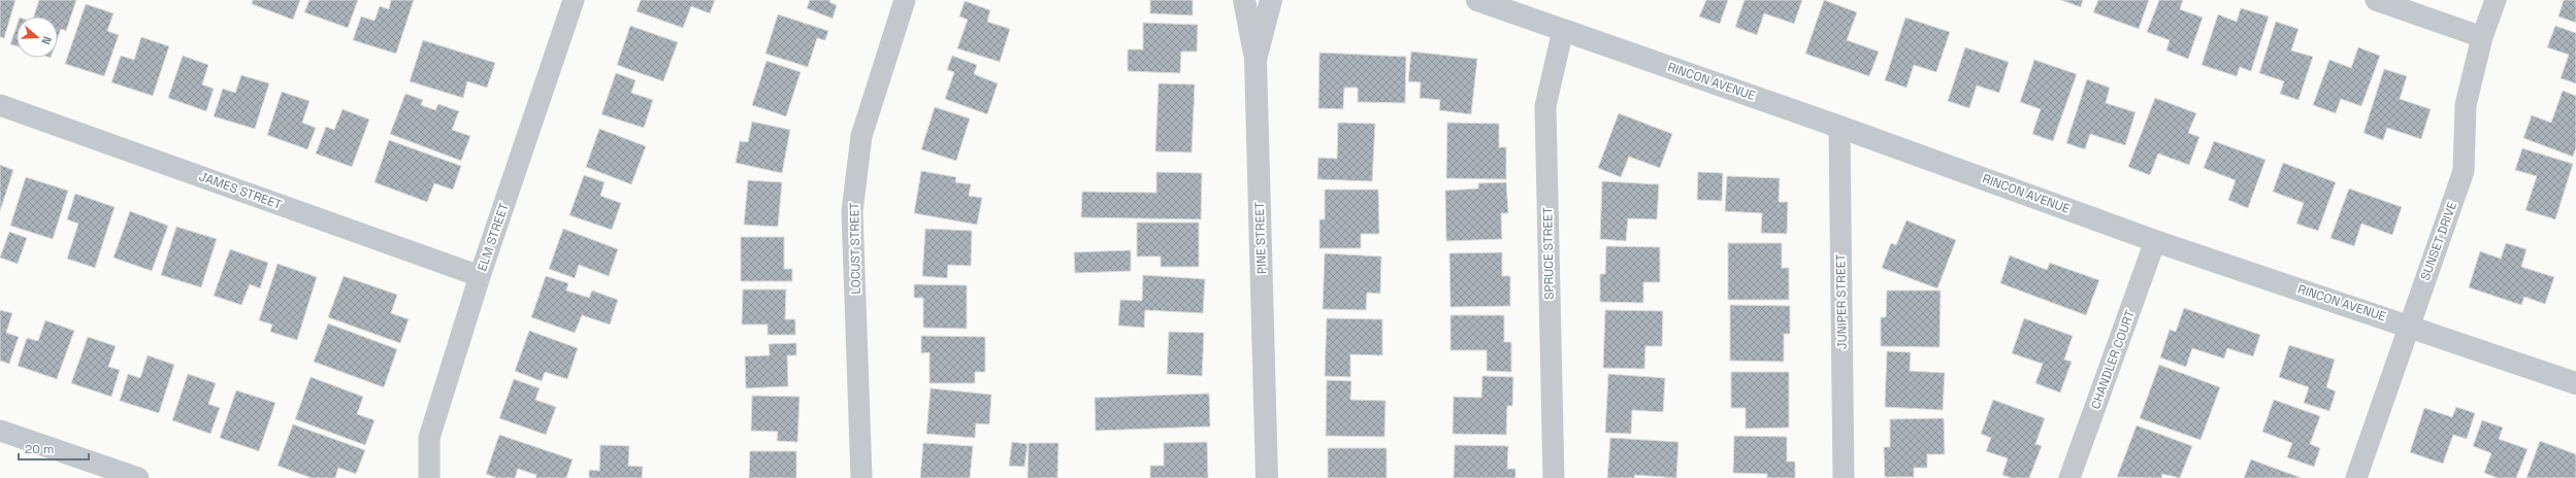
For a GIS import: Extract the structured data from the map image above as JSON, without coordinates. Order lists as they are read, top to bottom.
{
  "streets": {
    "street": [
      "RINCON AVENUE",
      "JAMES STREET",
      "ELM STREET",
      "PINE STREET",
      "SUNSET DRIVE",
      "LOCUST STREET",
      "SPRUCE STREET",
      "JUNIPER STREET",
      "CHANDLER COURT"
    ]
  },
  "crossings": [
    ["RINCON AVENUE", "SUNSET DRIVE"],
    ["RINCON AVENUE", "SPRUCE STREET"],
    ["RINCON AVENUE", "JUNIPER STREET"],
    ["RINCON AVENUE", "CHANDLER COURT"],
    ["JAMES STREET", "ELM STREET"]
  ],
  "scale_bar": "20 m",
  "north": "right"
}
